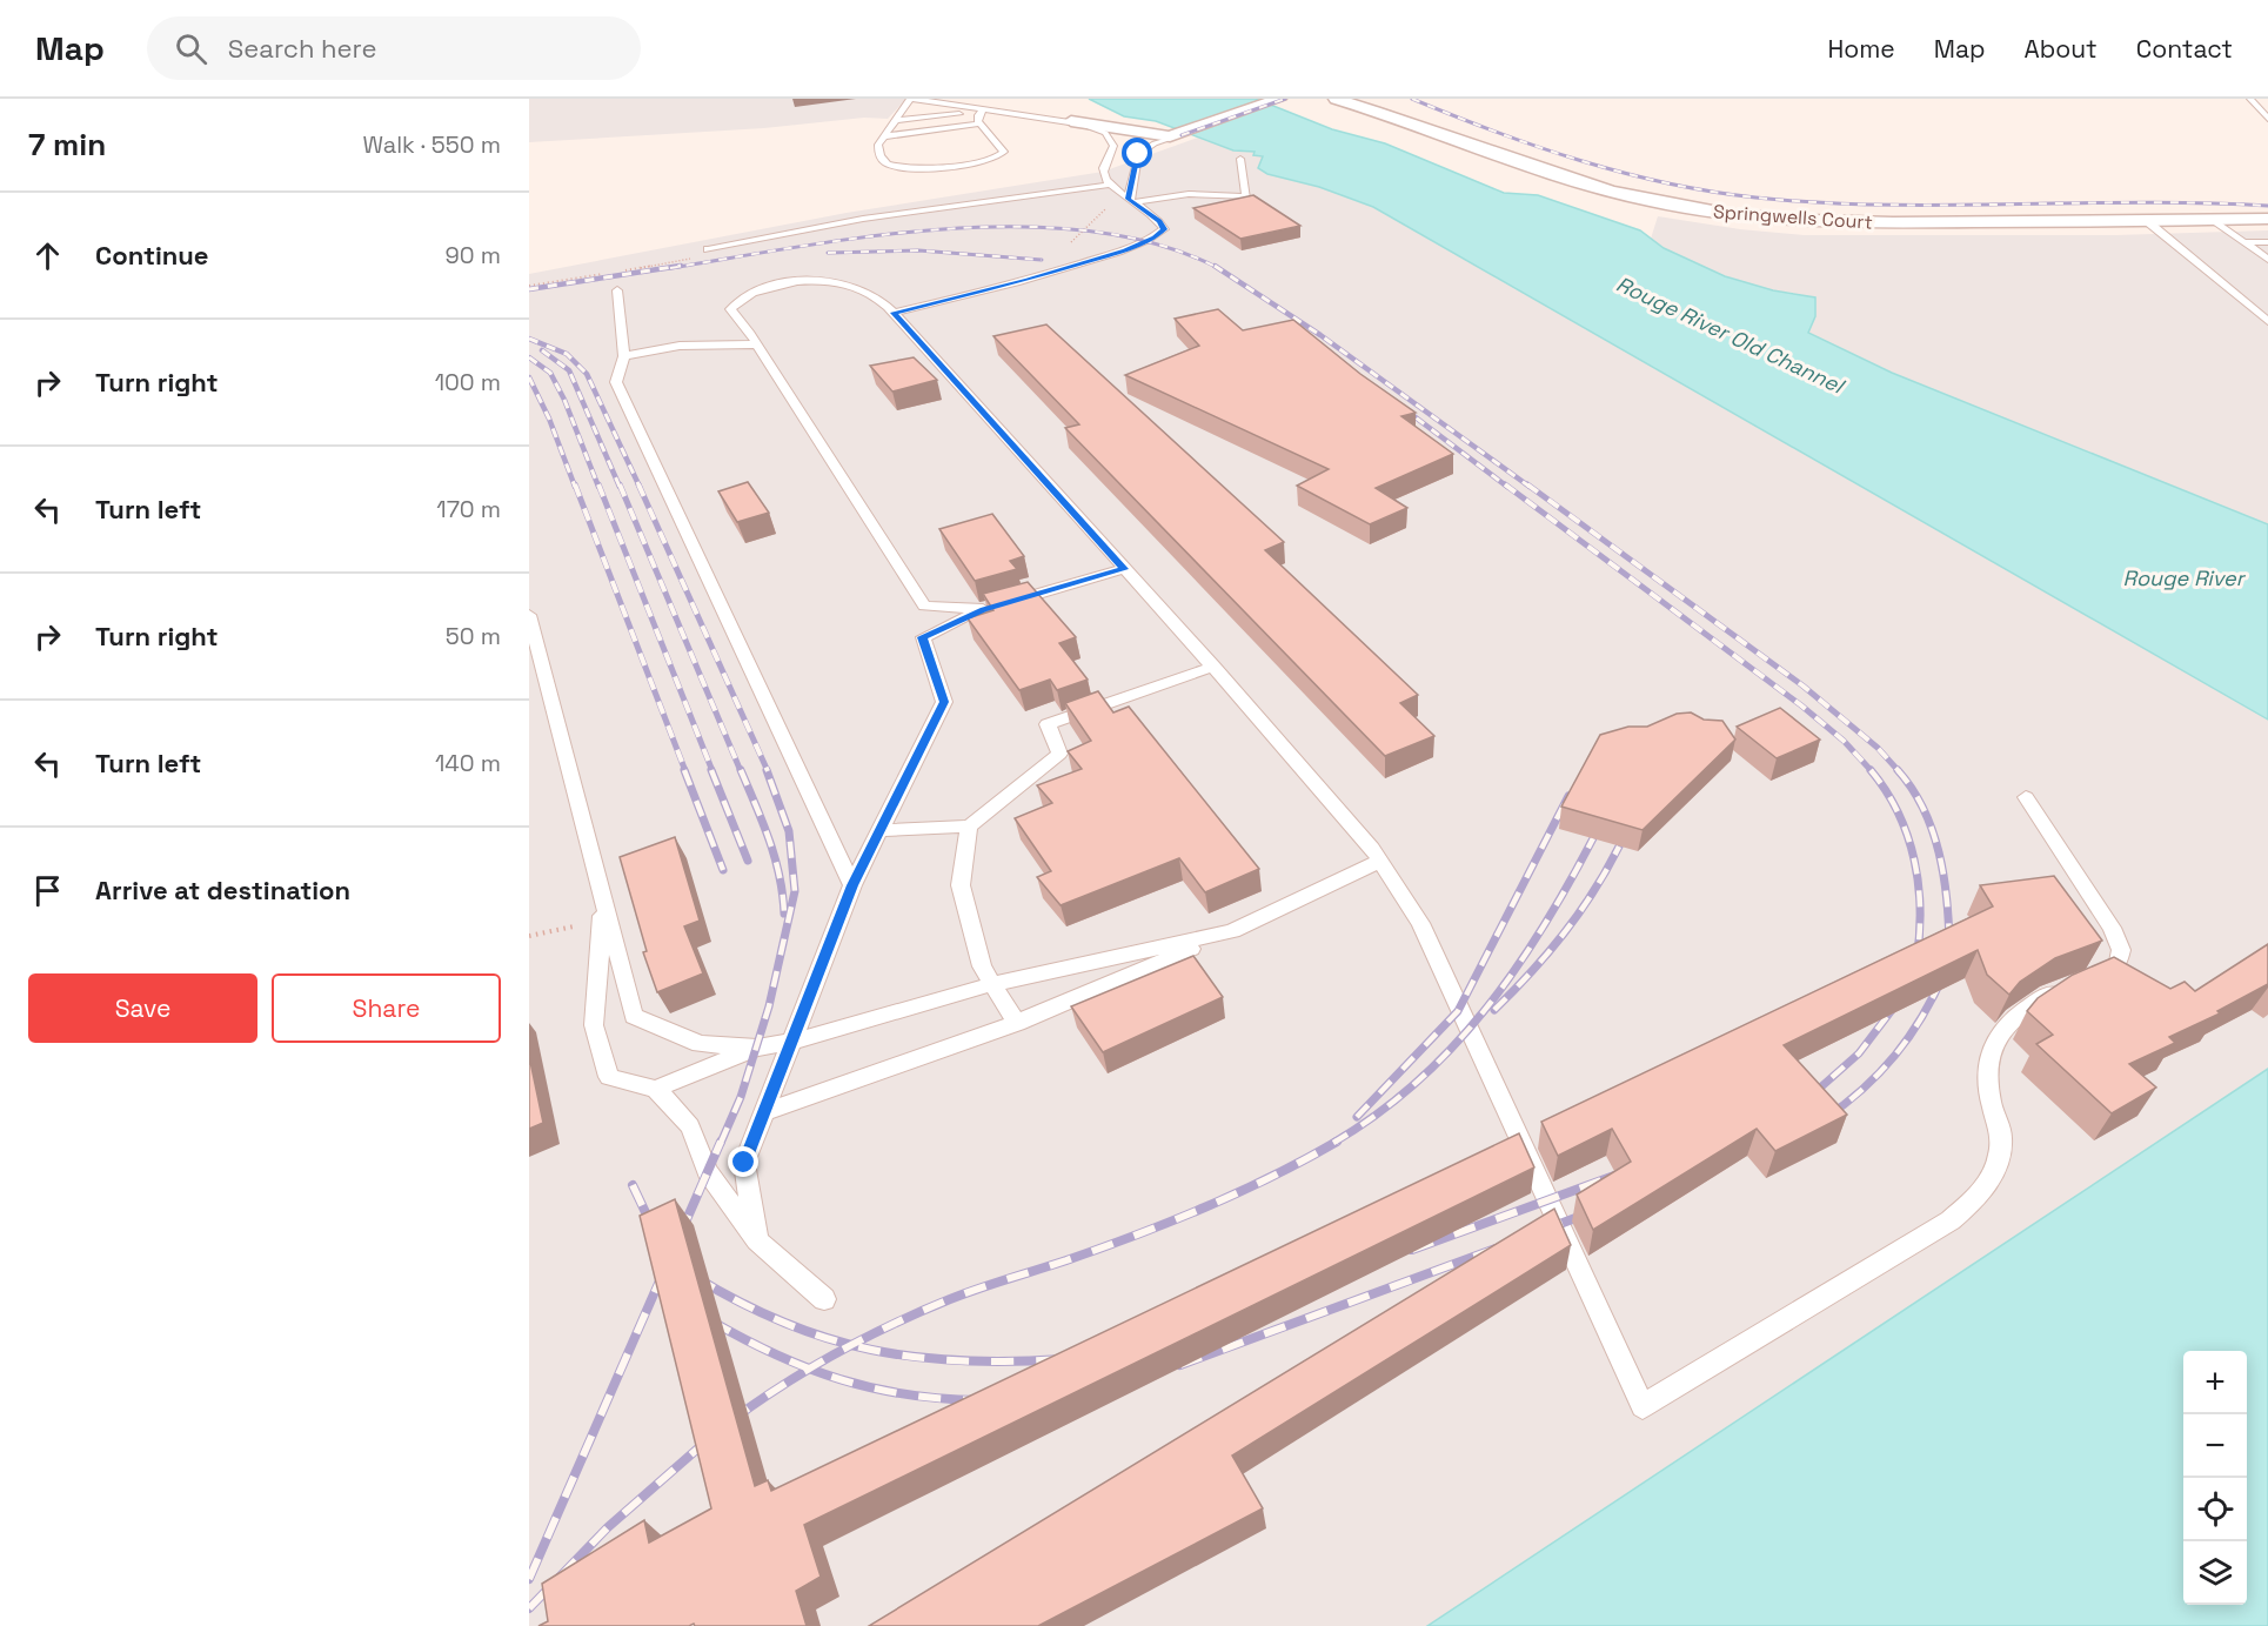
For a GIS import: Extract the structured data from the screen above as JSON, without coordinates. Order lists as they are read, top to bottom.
{
  "streets": {
    "street": ["Springwells Court"]
  },
  "water": ["Rouge River Old Channel", "Rouge River"],
  "page": {
    "header": "Map",
    "search": "Search here",
    "nav": [
      "Home",
      "Map",
      "About",
      "Contact"
    ],
    "heading": ["7 min", "Walk · 550 m"],
    "list": [
      ["Continue", "90 m"],
      ["Turn right", "100 m"],
      ["Turn left", "170 m"],
      ["Turn right", "50 m"],
      ["Turn left", "140 m"],
      "Arrive at destination"
    ],
    "buttons": ["Save", "Share"],
    "map_buttons": ["+", "−"]
  }
}
